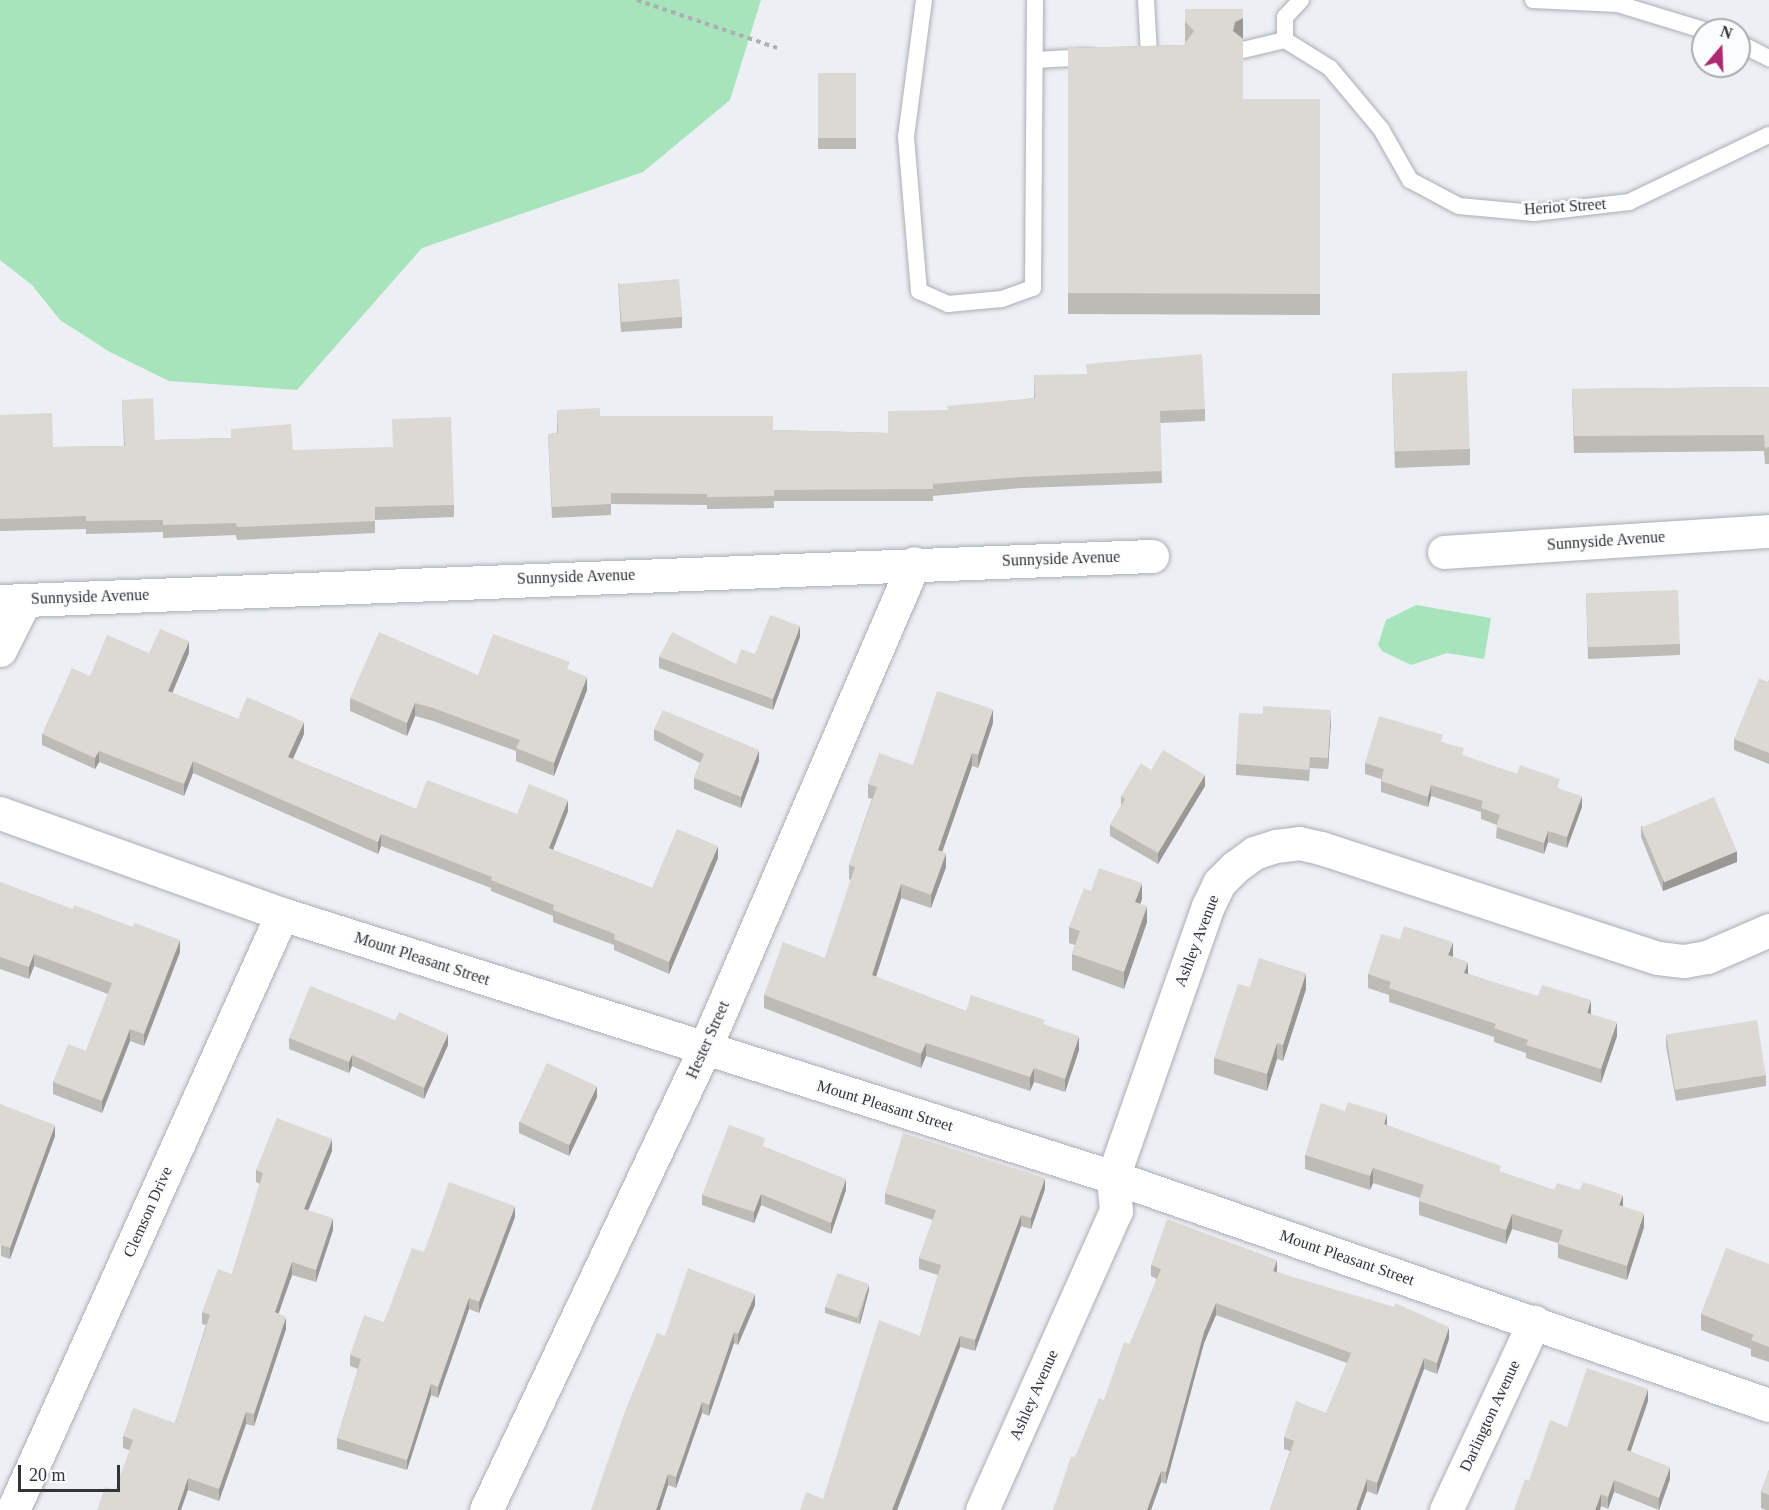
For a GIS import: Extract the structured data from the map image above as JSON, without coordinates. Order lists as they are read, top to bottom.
{
  "streets": {
    "street": [
      "Sunnyside Avenue",
      "Ashley Avenue",
      "Mount Pleasant Street",
      "Hester Street",
      "Clemson Drive",
      "Darlington Avenue"
    ],
    "lane": ["Heriot Street"]
  },
  "crossings": [
    ["Sunnyside Avenue", "Hester Street"],
    ["Ashley Avenue", "Mount Pleasant Street"],
    ["Mount Pleasant Street", "Hester Street"],
    ["Mount Pleasant Street", "Clemson Drive"],
    ["Mount Pleasant Street", "Darlington Avenue"]
  ],
  "scale_bar": "20 m",
  "north": "top"
}
